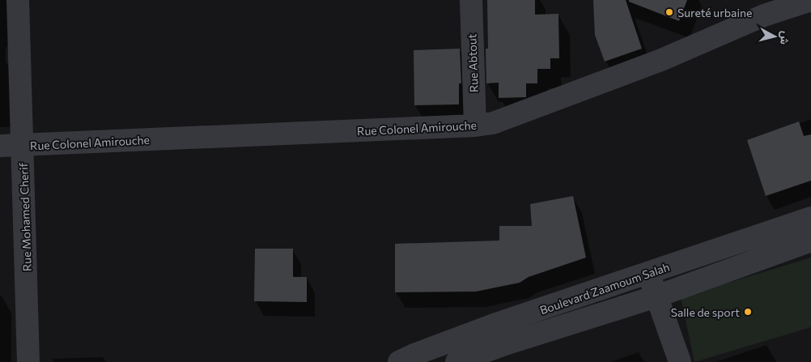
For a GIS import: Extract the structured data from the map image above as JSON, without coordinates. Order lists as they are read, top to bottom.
{
  "streets": {
    "street": [
      "Rue Abtout",
      "Rue Colonel Amirouche",
      "Rue Mohamed Cherif",
      "Boulevard Zaamoum Salah"
    ]
  },
  "crossings": [
    ["Rue Abtout", "Rue Colonel Amirouche"],
    ["Rue Colonel Amirouche", "Rue Mohamed Cherif"]
  ],
  "places": ["Sureté urbaine", "Salle de sport"],
  "north": "right"
}
